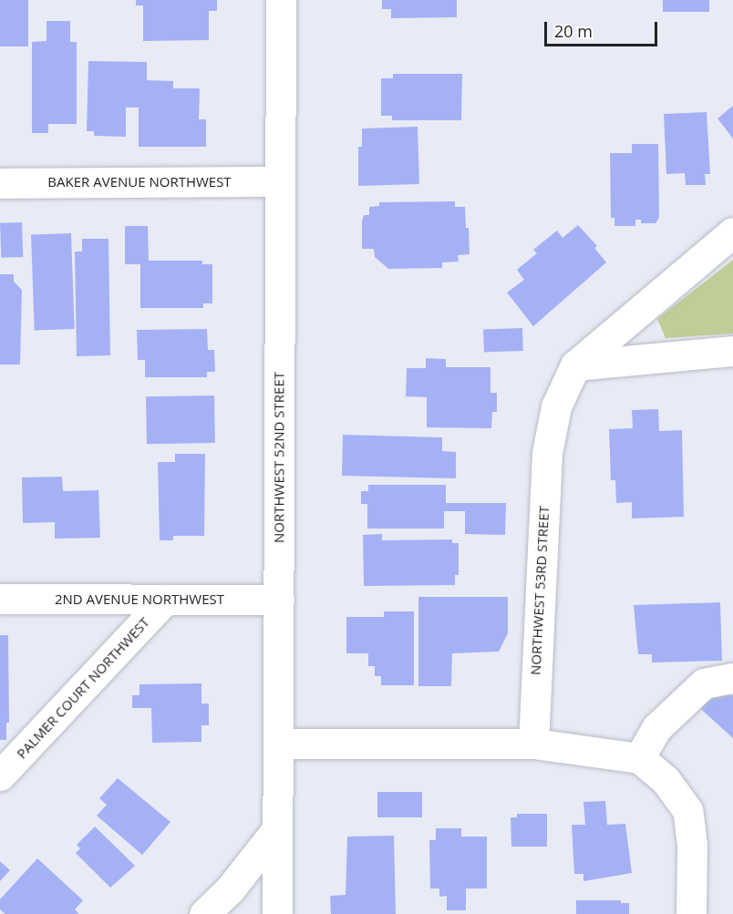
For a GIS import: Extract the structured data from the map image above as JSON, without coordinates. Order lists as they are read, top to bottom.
{
  "streets": {
    "street": [
      "BAKER AVENUE NORTHWEST",
      "NORTHWEST 52ND STREET",
      "NORTHWEST 53RD STREET",
      "2ND AVENUE NORTHWEST",
      "PALMER COURT NORTHWEST"
    ]
  },
  "crossings": [
    ["BAKER AVENUE NORTHWEST", "NORTHWEST 52ND STREET"],
    ["NORTHWEST 52ND STREET", "2ND AVENUE NORTHWEST"],
    ["2ND AVENUE NORTHWEST", "PALMER COURT NORTHWEST"]
  ],
  "scale_bar": "20 m"
}
